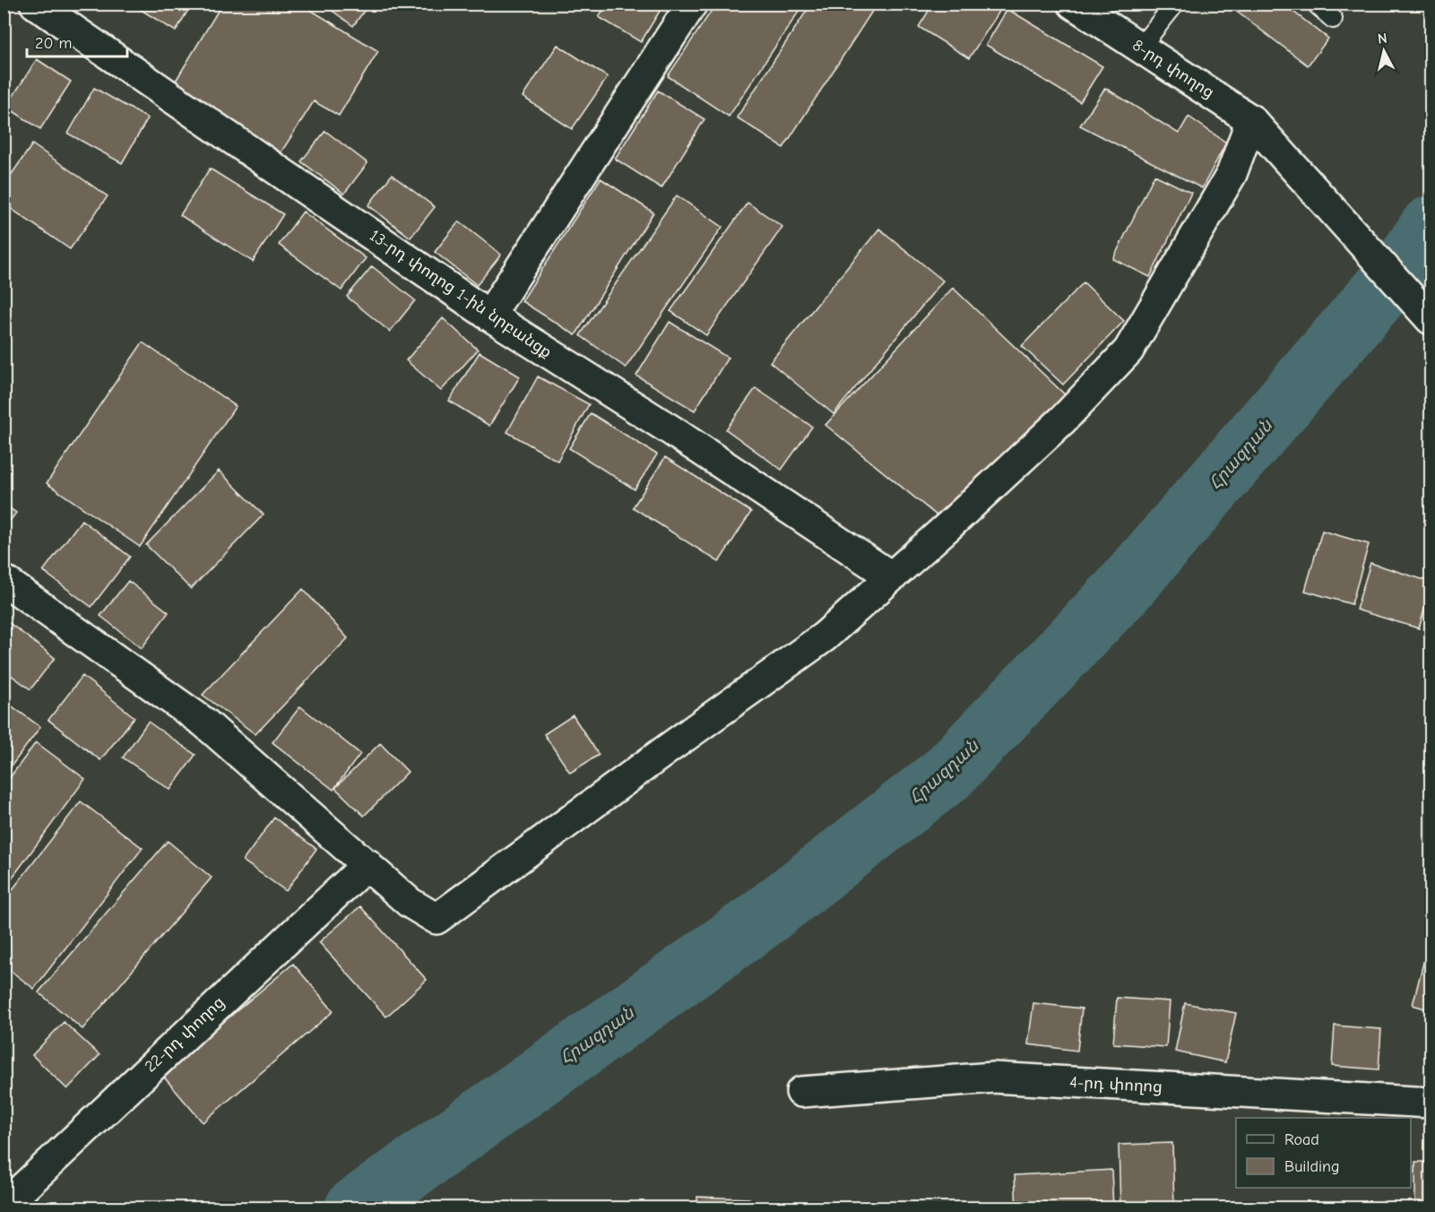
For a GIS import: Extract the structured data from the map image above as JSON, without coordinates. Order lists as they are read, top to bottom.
{
  "streets": {
    "street": [
      "8-րդ փողոց",
      "13-րդ փողոց 1-ին նրբանցք",
      "22-րդ փողոց",
      "4-րդ փողոց"
    ]
  },
  "water": ["Հրազդան"],
  "legend": ["Road", "Building"],
  "scale_bar": "20 m",
  "north": "top"
}
